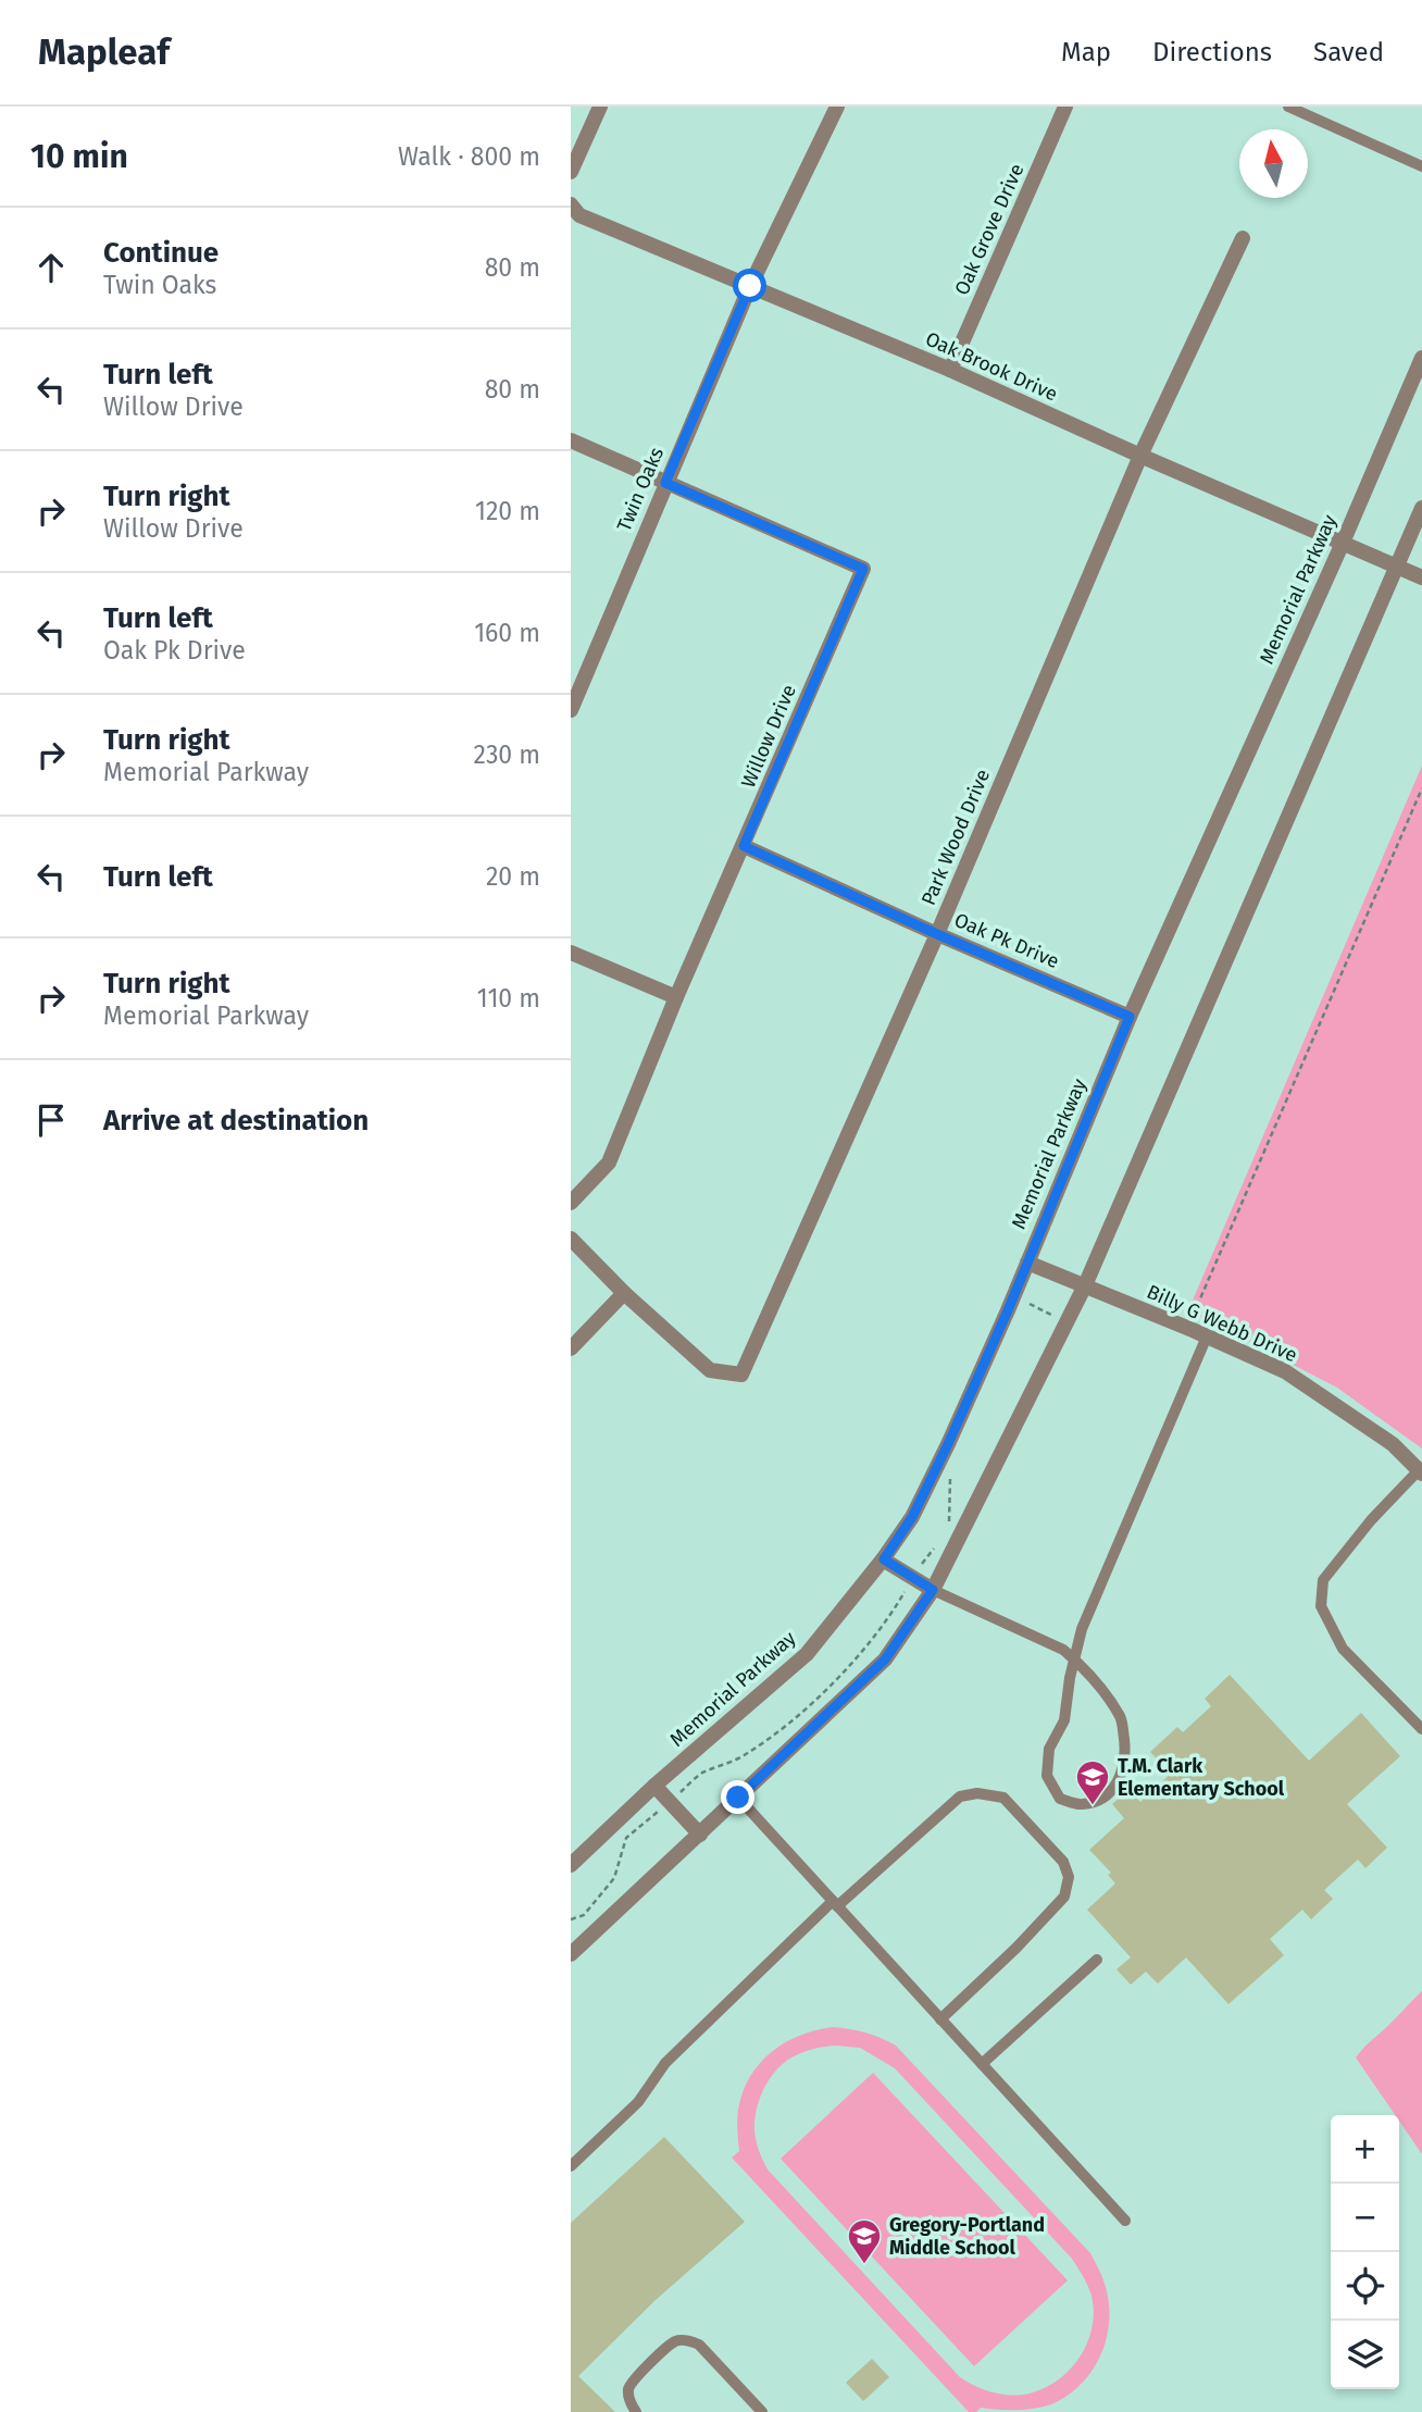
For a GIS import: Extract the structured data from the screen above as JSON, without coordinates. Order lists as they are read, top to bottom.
{
  "streets": {
    "street": [
      "Oak Grove Drive",
      "Oak Brook Drive",
      "Twin Oaks",
      "Memorial Parkway",
      "Willow Drive",
      "Park Wood Drive",
      "Oak Pk Drive",
      "Billy G Webb Drive"
    ]
  },
  "crossings": [
    ["Oak Grove Drive", "Oak Brook Drive"],
    ["Oak Brook Drive", "Twin Oaks"],
    ["Oak Brook Drive", "Memorial Parkway"],
    ["Oak Brook Drive", "Park Wood Drive"],
    ["Twin Oaks", "Willow Drive"],
    ["Memorial Parkway", "Oak Pk Drive"],
    ["Memorial Parkway", "Billy G Webb Drive"],
    ["Willow Drive", "Oak Pk Drive"],
    ["Park Wood Drive", "Oak Pk Drive"]
  ],
  "places": {
    "school or university": ["T.M. Clark Elementary School", "Gregory-Portland Middle School"]
  },
  "north": "top",
  "page": {
    "header": "Mapleaf",
    "nav": ["Map", "Directions", "Saved"],
    "heading": ["10 min", "Walk · 800 m"],
    "list": [
      ["Continue", "Twin Oaks", "80 m"],
      ["Turn left", "Willow Drive", "80 m"],
      ["Turn right", "Willow Drive", "120 m"],
      ["Turn left", "Oak Pk Drive", "160 m"],
      ["Turn right", "Memorial Parkway", "230 m"],
      ["Turn left", "20 m"],
      ["Turn right", "Memorial Parkway", "110 m"],
      "Arrive at destination"
    ],
    "map_buttons": ["+", "−"]
  }
}
